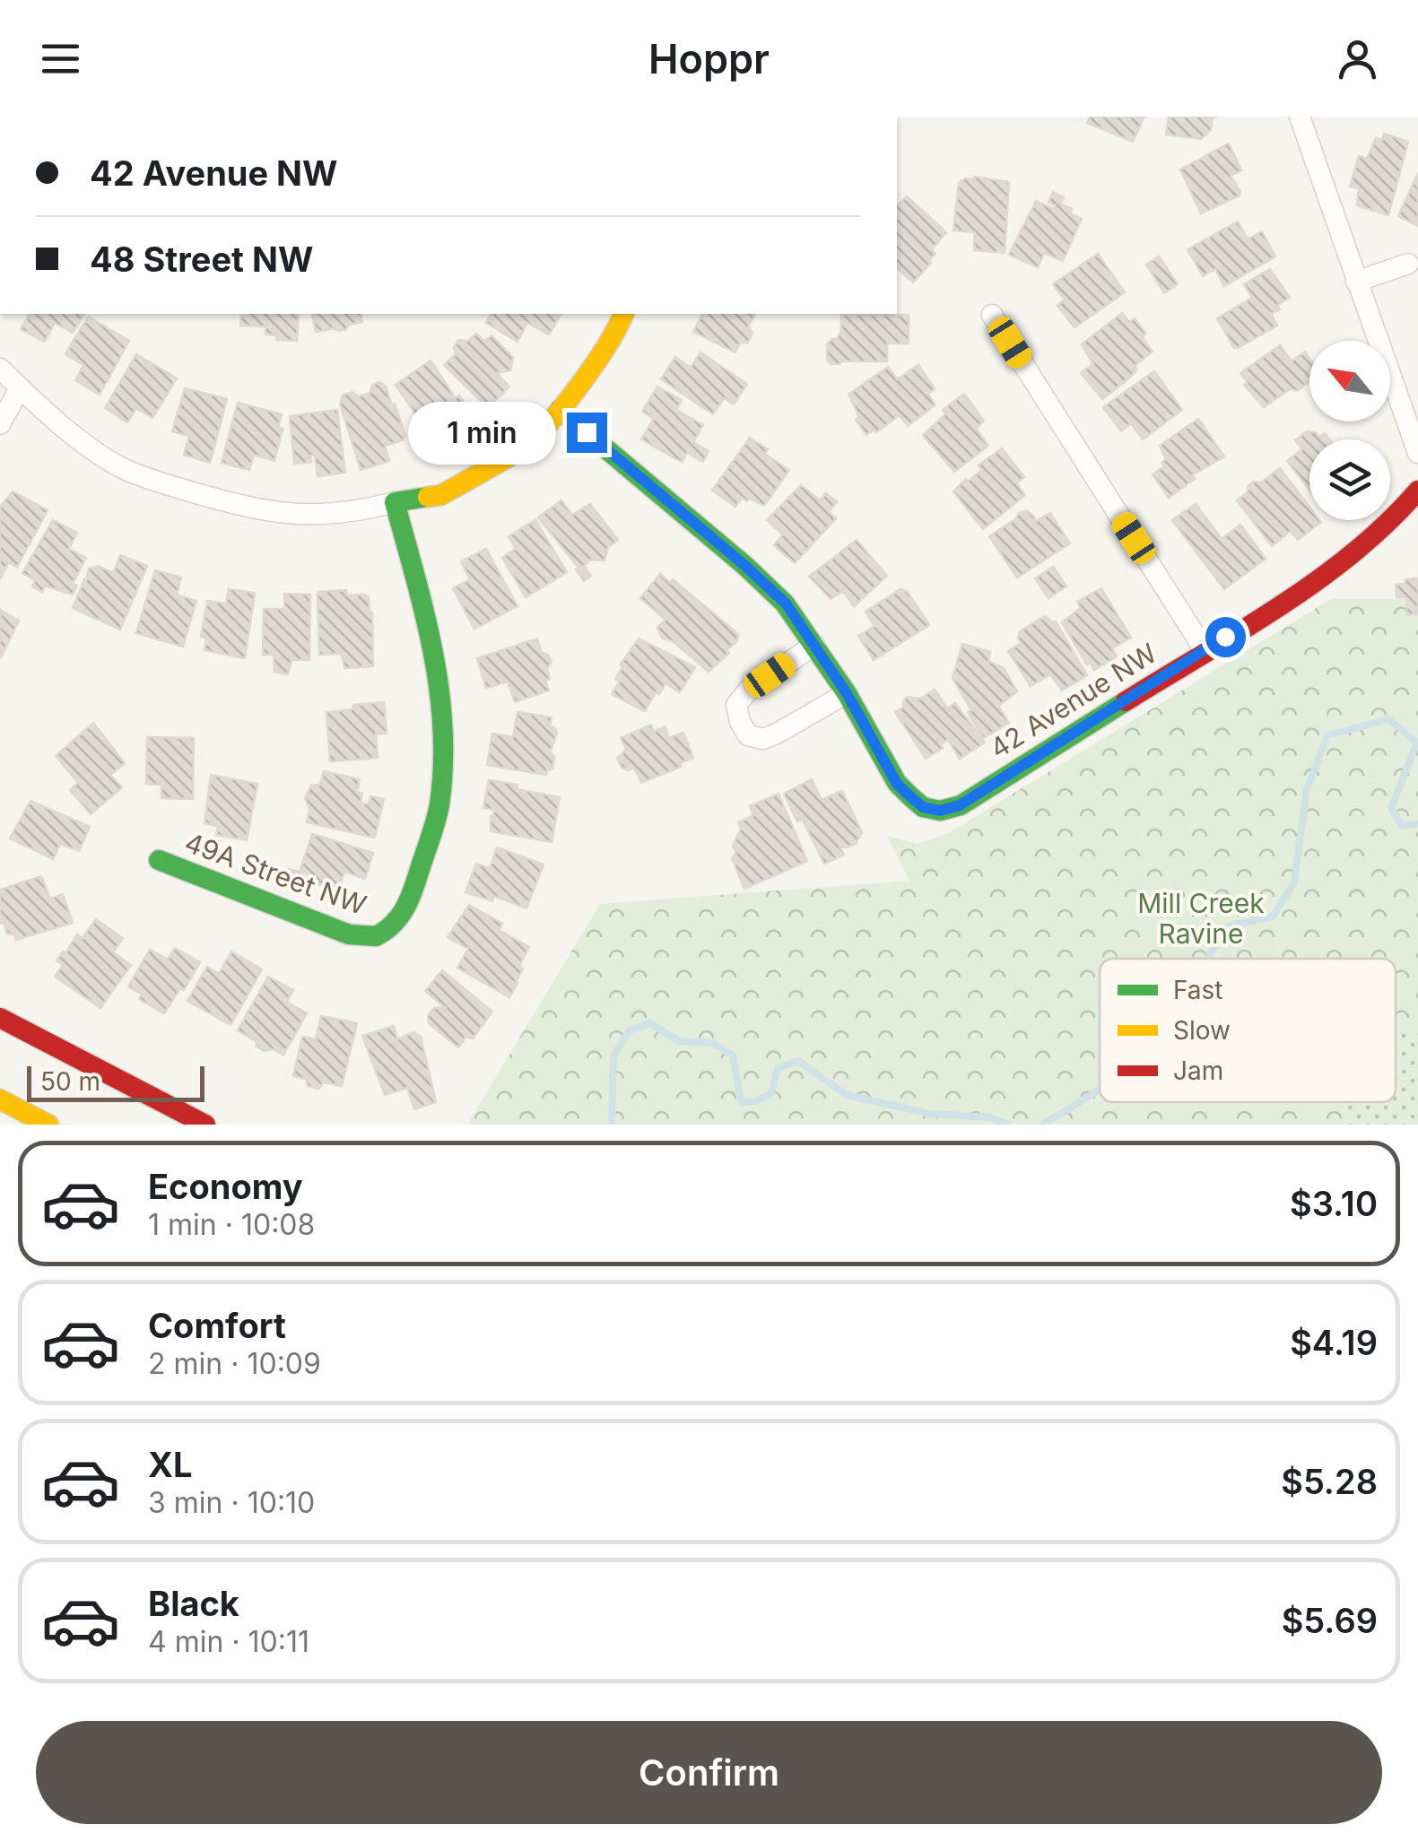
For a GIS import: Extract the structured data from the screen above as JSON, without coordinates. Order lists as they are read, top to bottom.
{
  "streets": {
    "street": ["42 Avenue NW", "49A Street NW"]
  },
  "parks": ["Mill Creek Ravine"],
  "legend": ["Fast", "Slow", "Jam"],
  "scale_bar": "50 m",
  "north": "top left",
  "page": {
    "header": "Hoppr",
    "banner": ["42 Avenue NW", "48 Street NW"],
    "bubble": "1 min",
    "scale": "50 m",
    "list": [
      {
        "name": "Economy",
        "note": "1 min · 10:08",
        "value": "$3.10"
      },
      {
        "name": "Comfort",
        "note": "2 min · 10:09",
        "value": "$4.19"
      },
      {
        "name": "XL",
        "note": "3 min · 10:10",
        "value": "$5.28"
      },
      {
        "name": "Black",
        "note": "4 min · 10:11",
        "value": "$5.69"
      }
    ],
    "buttons": "Confirm"
  }
}
